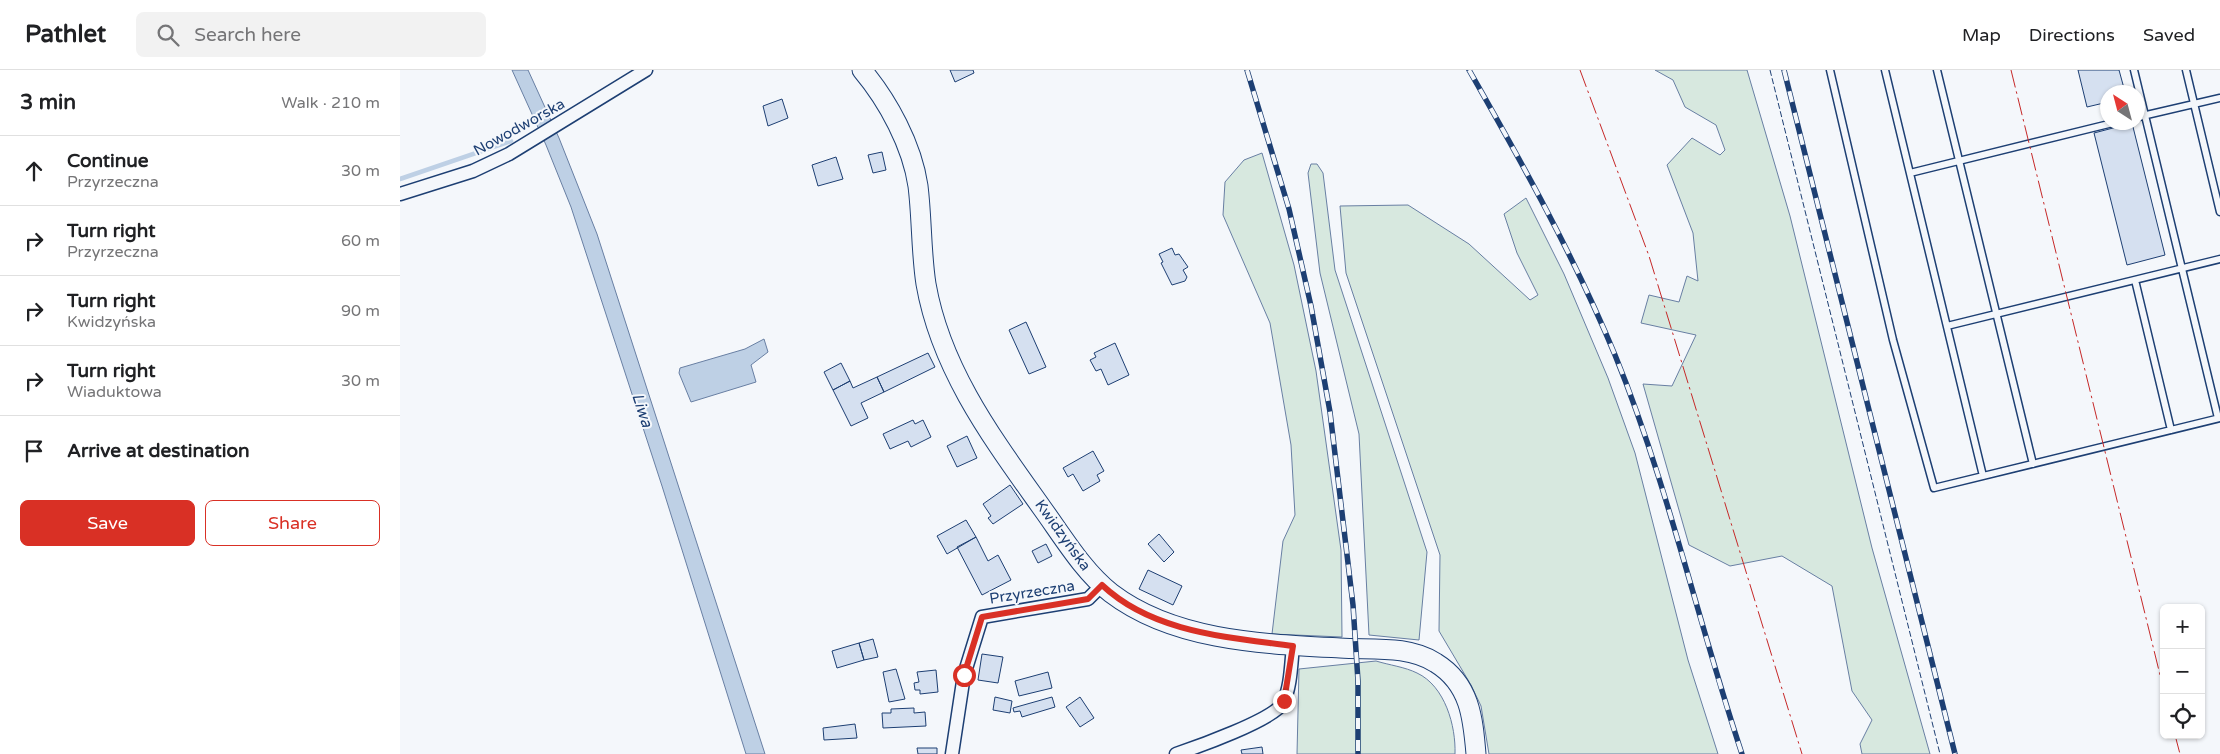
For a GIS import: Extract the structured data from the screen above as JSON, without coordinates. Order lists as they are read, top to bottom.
{
  "streets": {
    "street": ["Nowodworska", "Kwidzyńska", "Przyrzeczna"]
  },
  "crossings": [
    ["Kwidzyńska", "Przyrzeczna"]
  ],
  "water": ["Liwa"],
  "north": "top left",
  "page": {
    "header": "Pathlet",
    "search": "Search here",
    "nav": ["Map", "Directions", "Saved"],
    "heading": ["3 min", "Walk · 210 m"],
    "list": [
      ["Continue", "Przyrzeczna", "30 m"],
      ["Turn right", "Przyrzeczna", "60 m"],
      ["Turn right", "Kwidzyńska", "90 m"],
      ["Turn right", "Wiaduktowa", "30 m"],
      "Arrive at destination"
    ],
    "buttons": ["Save", "Share"],
    "map_buttons": ["+", "−"]
  }
}
